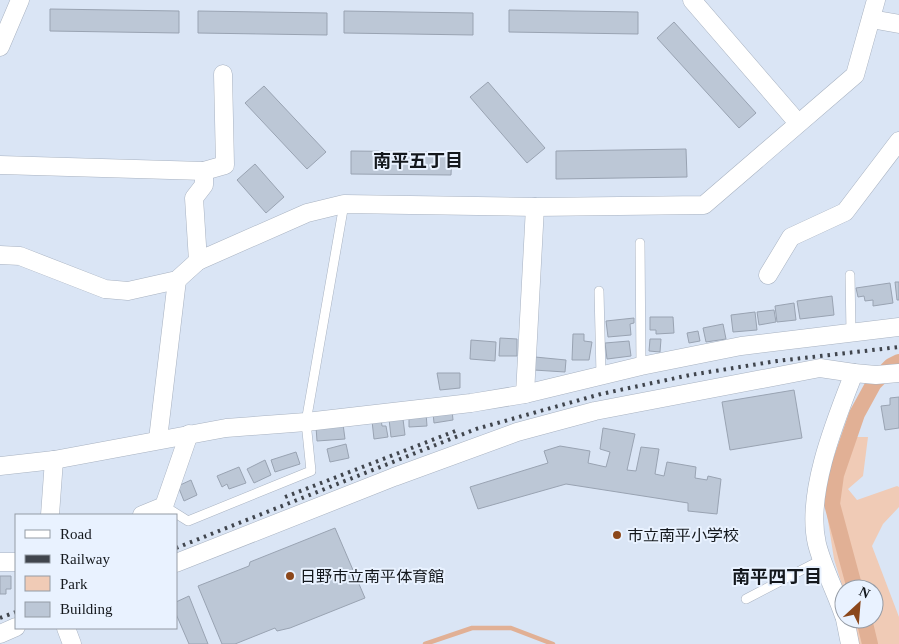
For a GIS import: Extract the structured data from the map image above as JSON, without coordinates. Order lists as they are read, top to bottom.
{
  "districts": ["南平五丁目", "南平四丁目"],
  "places": ["市立南平小学校", "日野市立南平体育館"],
  "legend": [
    "Road",
    "Railway",
    "Park",
    "Building"
  ],
  "north": "top right"
}
